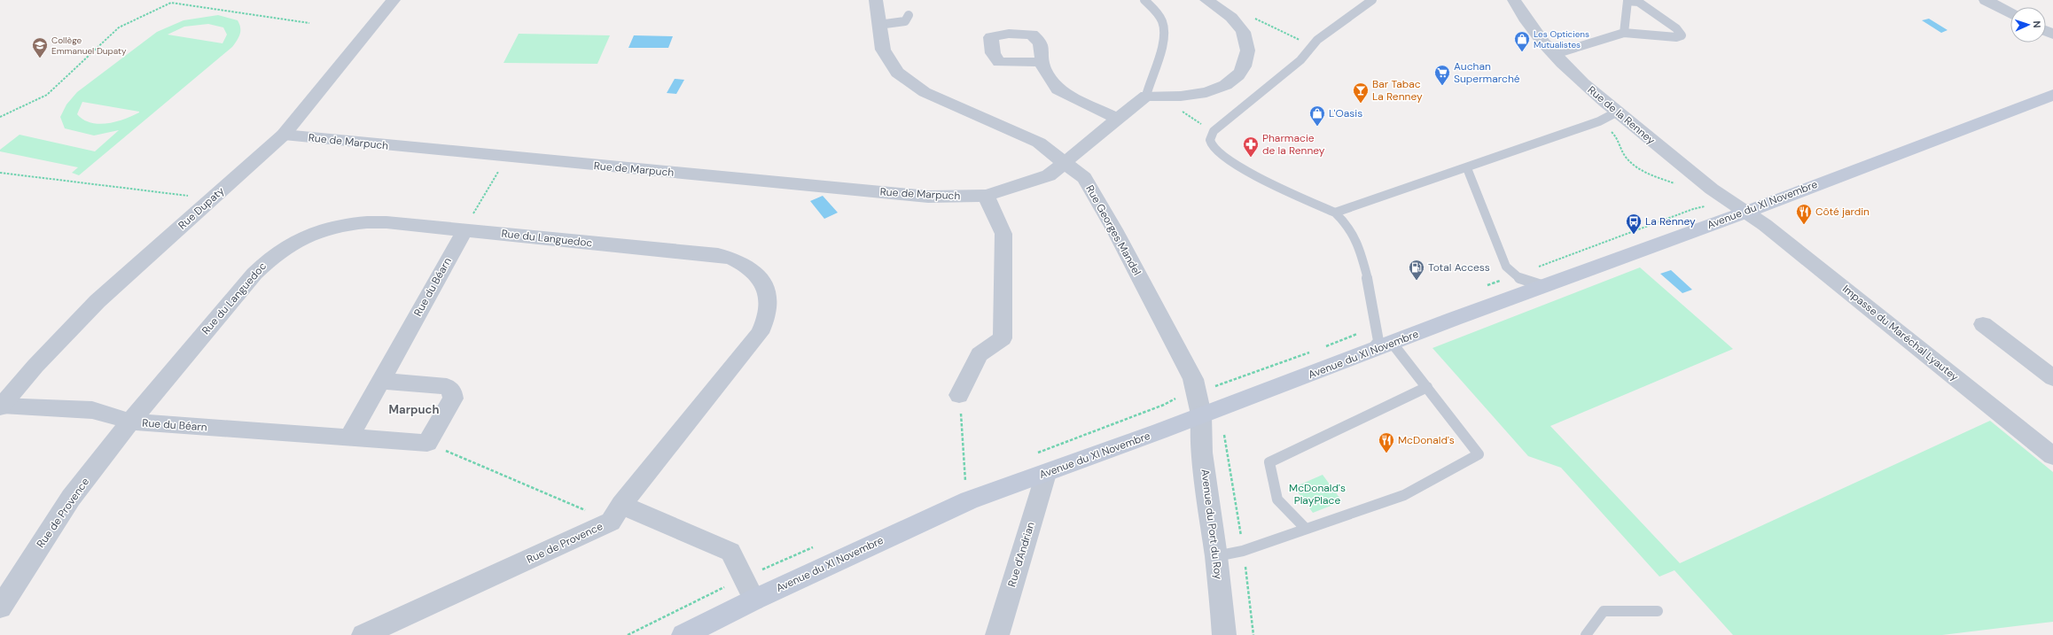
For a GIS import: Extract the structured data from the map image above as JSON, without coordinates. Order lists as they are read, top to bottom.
{
  "streets": {
    "main road": ["Avenue du XI Novembre"],
    "street": [
      "Rue de la Renney",
      "Rue de Marpuch",
      "Rue Dupaty",
      "Rue Georges Mandel",
      "Rue du Languedoc",
      "Rue du Béarn",
      "Impasse du Maréchal Lyautey",
      "Rue de Provence",
      "Avenue du Port du Roy",
      "Rue d'Andrian"
    ]
  },
  "crossings": [
    ["Rue de la Renney", "Avenue du XI Novembre"],
    ["Rue de la Renney", "Impasse du Maréchal Lyautey"],
    ["Rue de Marpuch", "Rue Dupaty"],
    ["Rue de Marpuch", "Rue Georges Mandel"],
    ["Avenue du XI Novembre", "Rue Georges Mandel"],
    ["Avenue du XI Novembre", "Impasse du Maréchal Lyautey"],
    ["Avenue du XI Novembre", "Avenue du Port du Roy"],
    ["Avenue du XI Novembre", "Rue d'Andrian"],
    ["Rue Dupaty", "Rue du Béarn"],
    ["Rue Georges Mandel", "Avenue du Port du Roy"],
    ["Rue du Languedoc", "Rue du Béarn"],
    ["Rue du Languedoc", "Rue de Provence"],
    ["Rue du Béarn", "Rue de Provence"]
  ],
  "districts": ["Marpuch"],
  "parks": ["McDonald's PlayPlace"],
  "places": {
    "shop": ["Les Opticiens Mutualistes", "L'Oasis"],
    "school or university": ["Collège Emmanuel Dupaty"],
    "supermarket": ["Auchan Supermarché"],
    "bar": ["Bar Tabac La Renney"],
    "pharmacy": ["Pharmacie de la Renney"],
    "restaurant": ["Côté jardin", "McDonald's"],
    "bus stop": ["La Renney"],
    "fuel station": ["Total Access"]
  },
  "north": "right"
}
